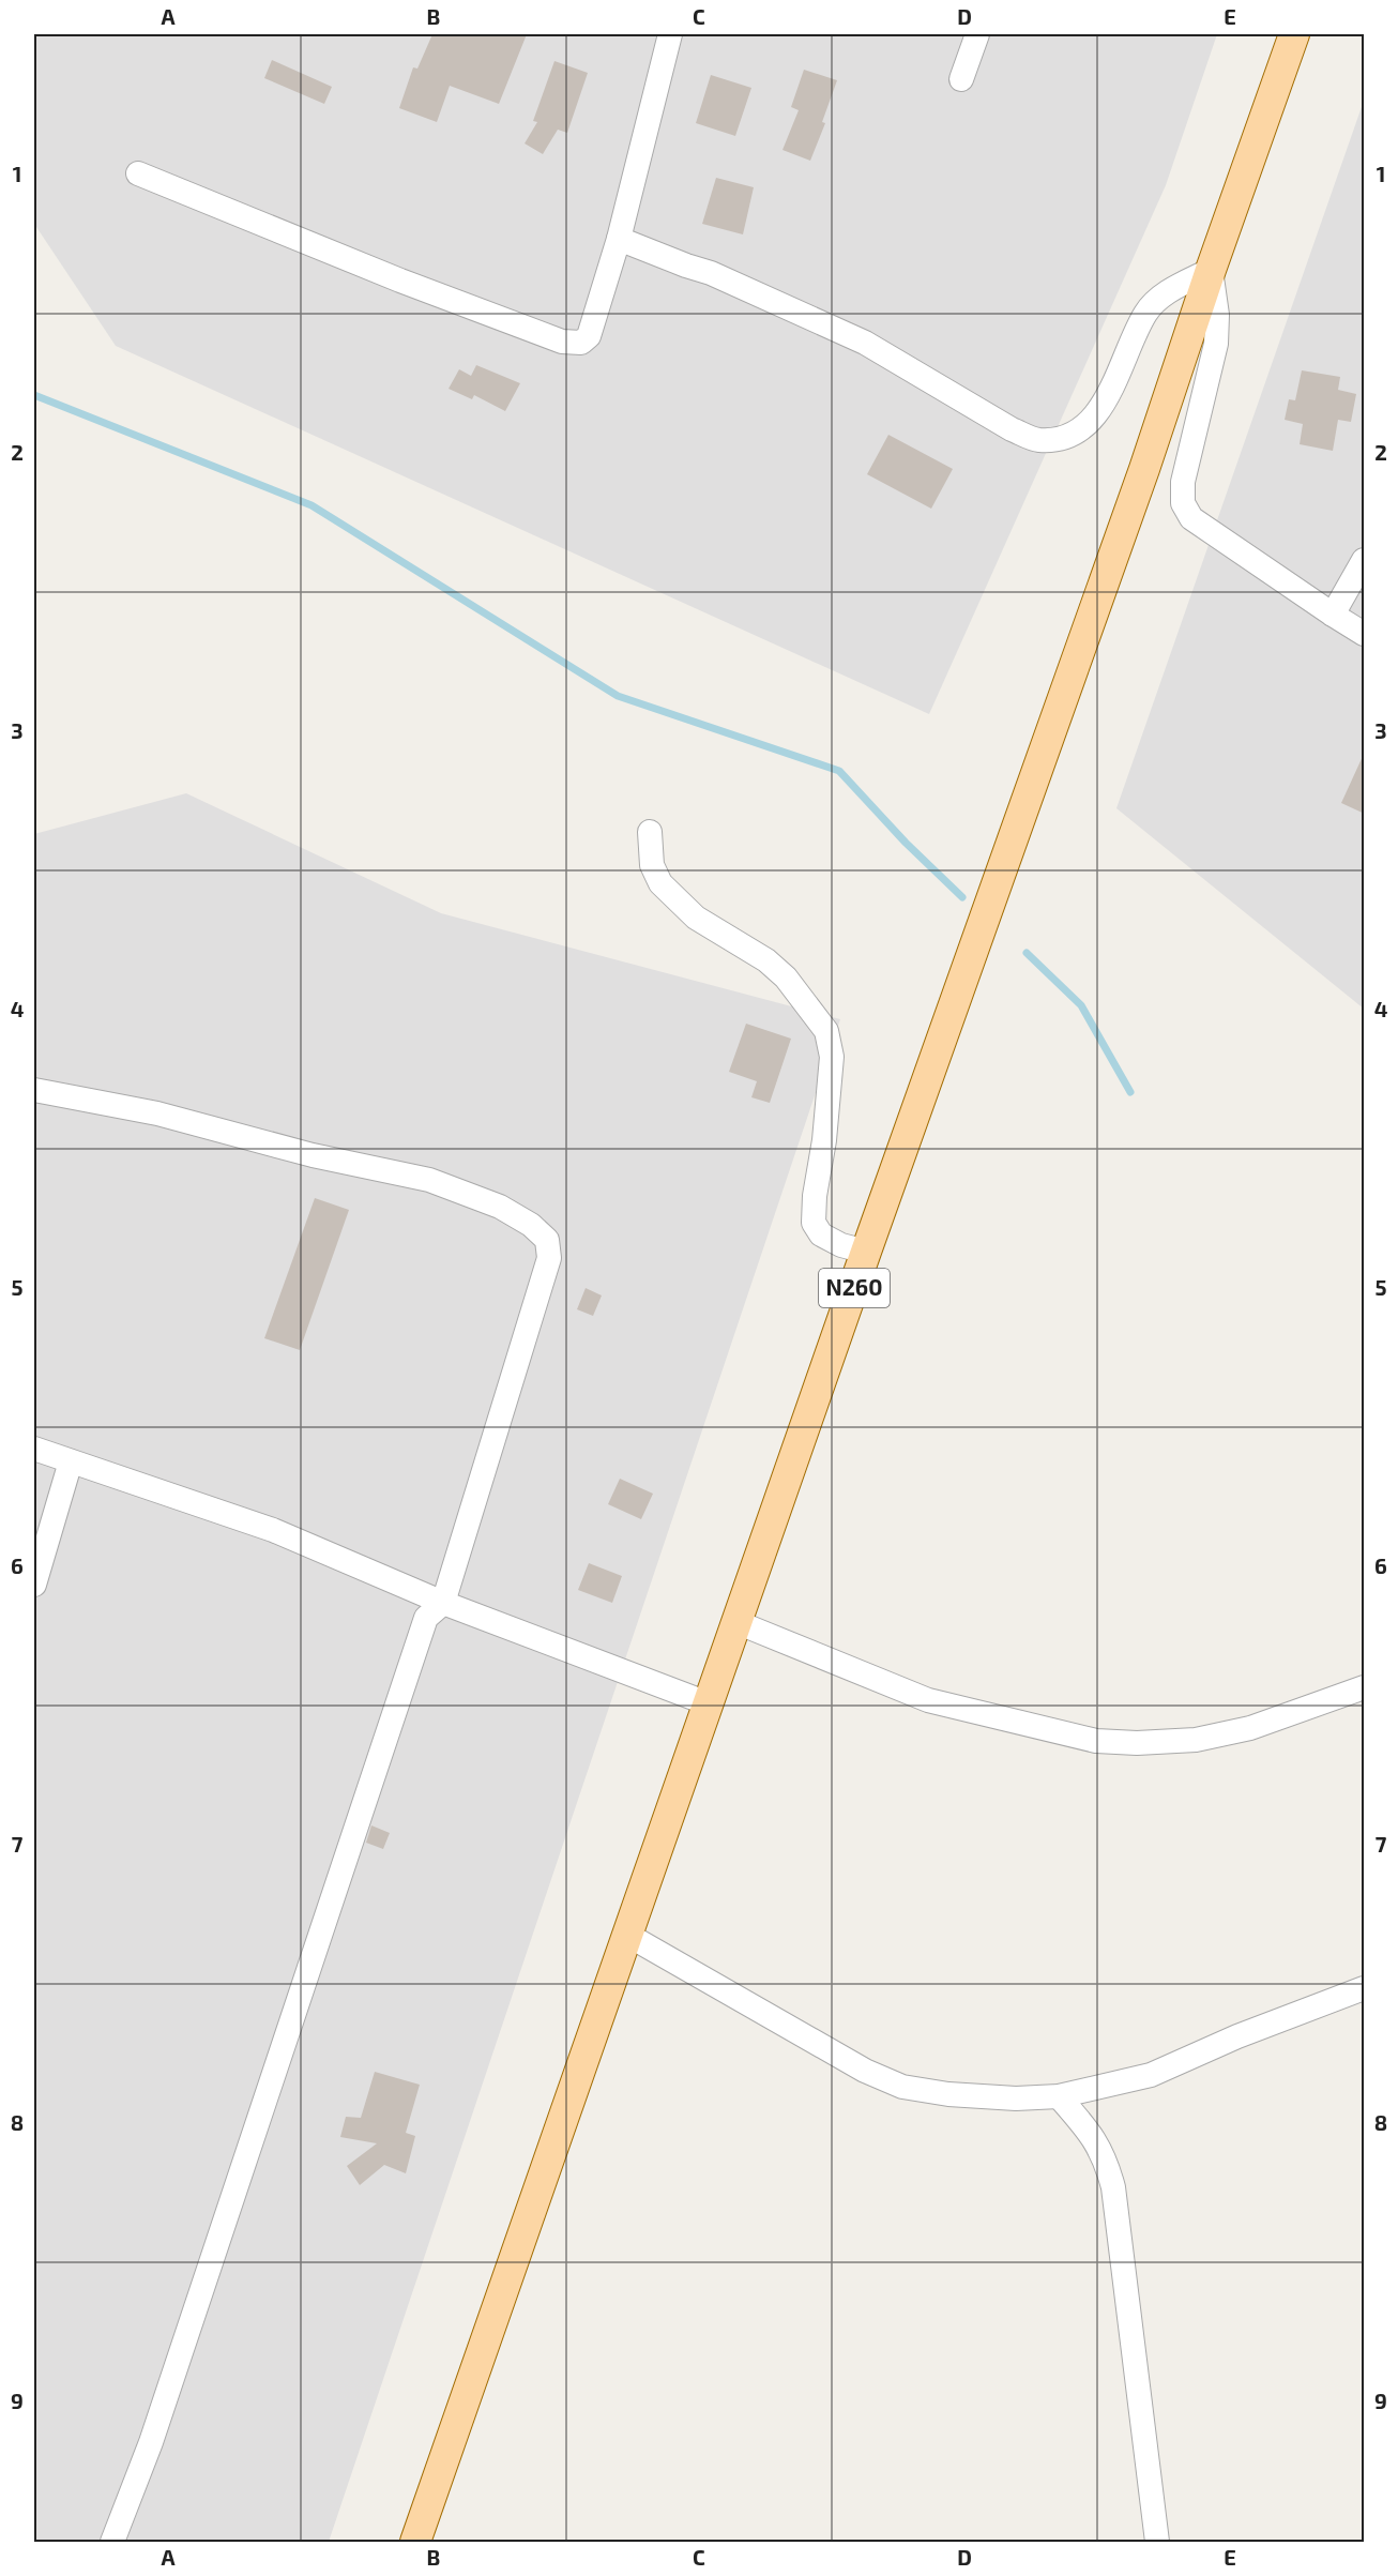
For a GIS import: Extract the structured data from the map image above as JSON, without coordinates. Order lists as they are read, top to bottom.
{
  "streets": {
    "main road": ["N260"]
  },
  "grid": {
    "columns": [
      "A",
      "B",
      "C",
      "D",
      "E"
    ],
    "rows": [
      "1",
      "2",
      "3",
      "4",
      "5",
      "6",
      "7",
      "8",
      "9"
    ]
  }
}
